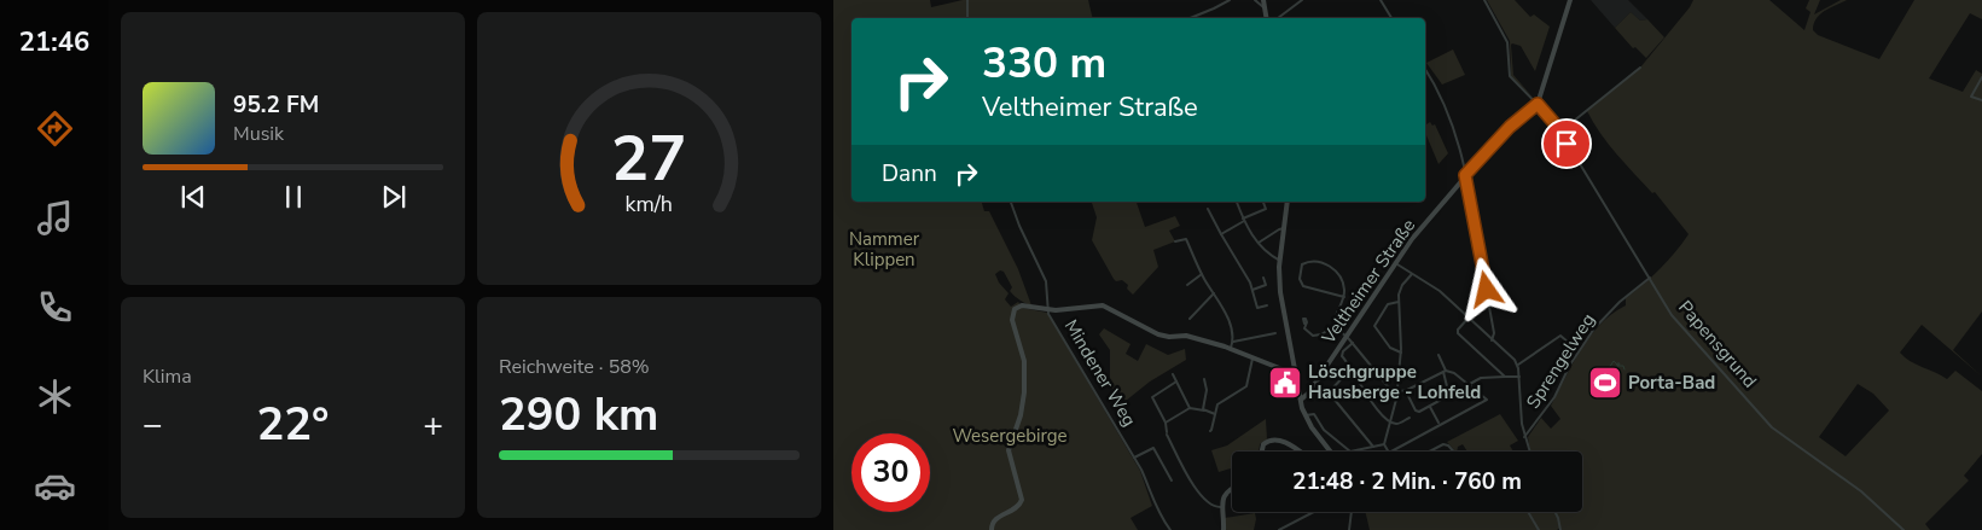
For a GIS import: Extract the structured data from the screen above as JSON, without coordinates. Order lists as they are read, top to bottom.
{
  "streets": {
    "main road": ["Veltheimer Straße"],
    "street": ["Papensgrund", "Sprengelweg", "Mindener Weg"]
  },
  "crossings": [
    ["Veltheimer Straße", "Papensgrund"],
    ["Papensgrund", "Sprengelweg"]
  ],
  "parks": ["Nammer Klippen", "Wesergebirge"],
  "places": {
    "public building": ["Löschgruppe Hausberge - Lohfeld"],
    "sports": ["Porta-Bad"]
  },
  "page": {
    "tabs": "21:46",
    "turn": ["330 m", "Veltheimer Straße"],
    "song": ["95.2 FM", "Musik"],
    "then": "Dann",
    "tile": [
      "Klima",
      ["Reichweite · 58%", "290 km"]
    ],
    "heat": ["−", "22°", "+"],
    "limit": "30",
    "trip": "21:48 · 2 Min. · 760 m",
    "gauge": ["27", "km/h"]
  }
}
